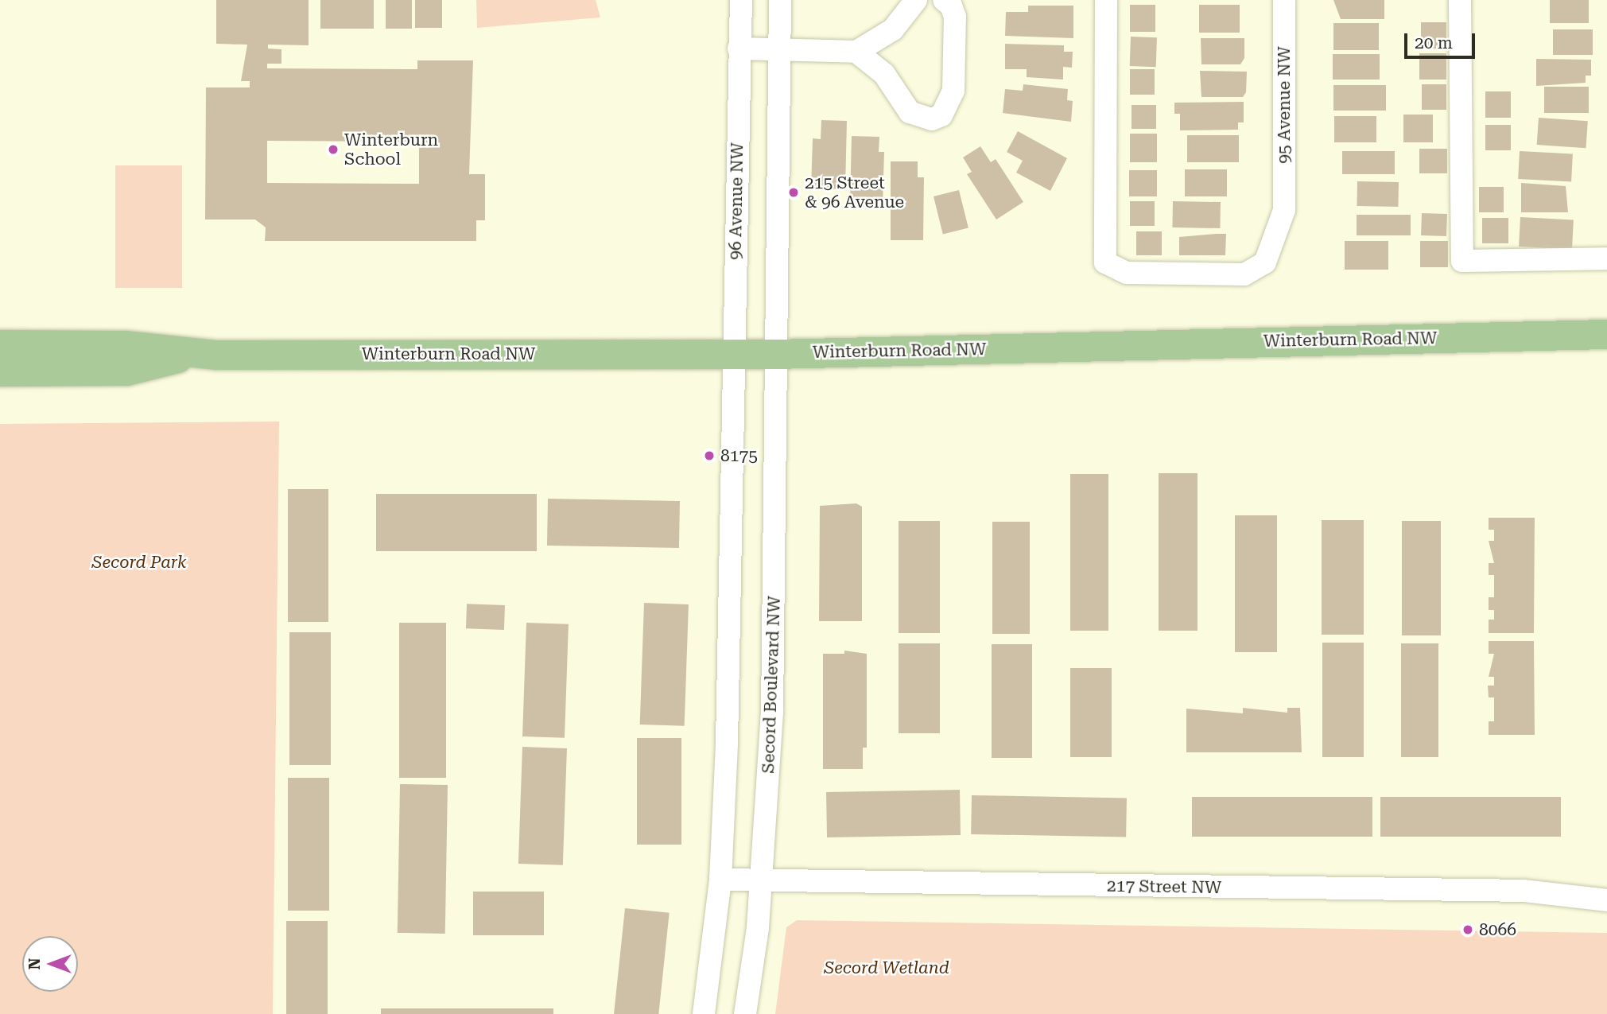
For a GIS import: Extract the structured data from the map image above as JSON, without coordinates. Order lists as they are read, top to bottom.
{
  "streets": {
    "main road": ["Winterburn Road NW"],
    "street": [
      "95 Avenue NW",
      "96 Avenue NW",
      "Secord Boulevard NW",
      "217 Street NW"
    ]
  },
  "crossings": [
    ["96 Avenue NW", "Winterburn Road NW"],
    ["Winterburn Road NW", "Secord Boulevard NW"],
    ["Secord Boulevard NW", "217 Street NW"]
  ],
  "parks": ["Secord Park", "Secord Wetland"],
  "places": [
    "Winterburn School",
    "215 Street & 96 Avenue",
    "8175",
    "8066"
  ],
  "scale_bar": "20 m",
  "north": "left"
}
